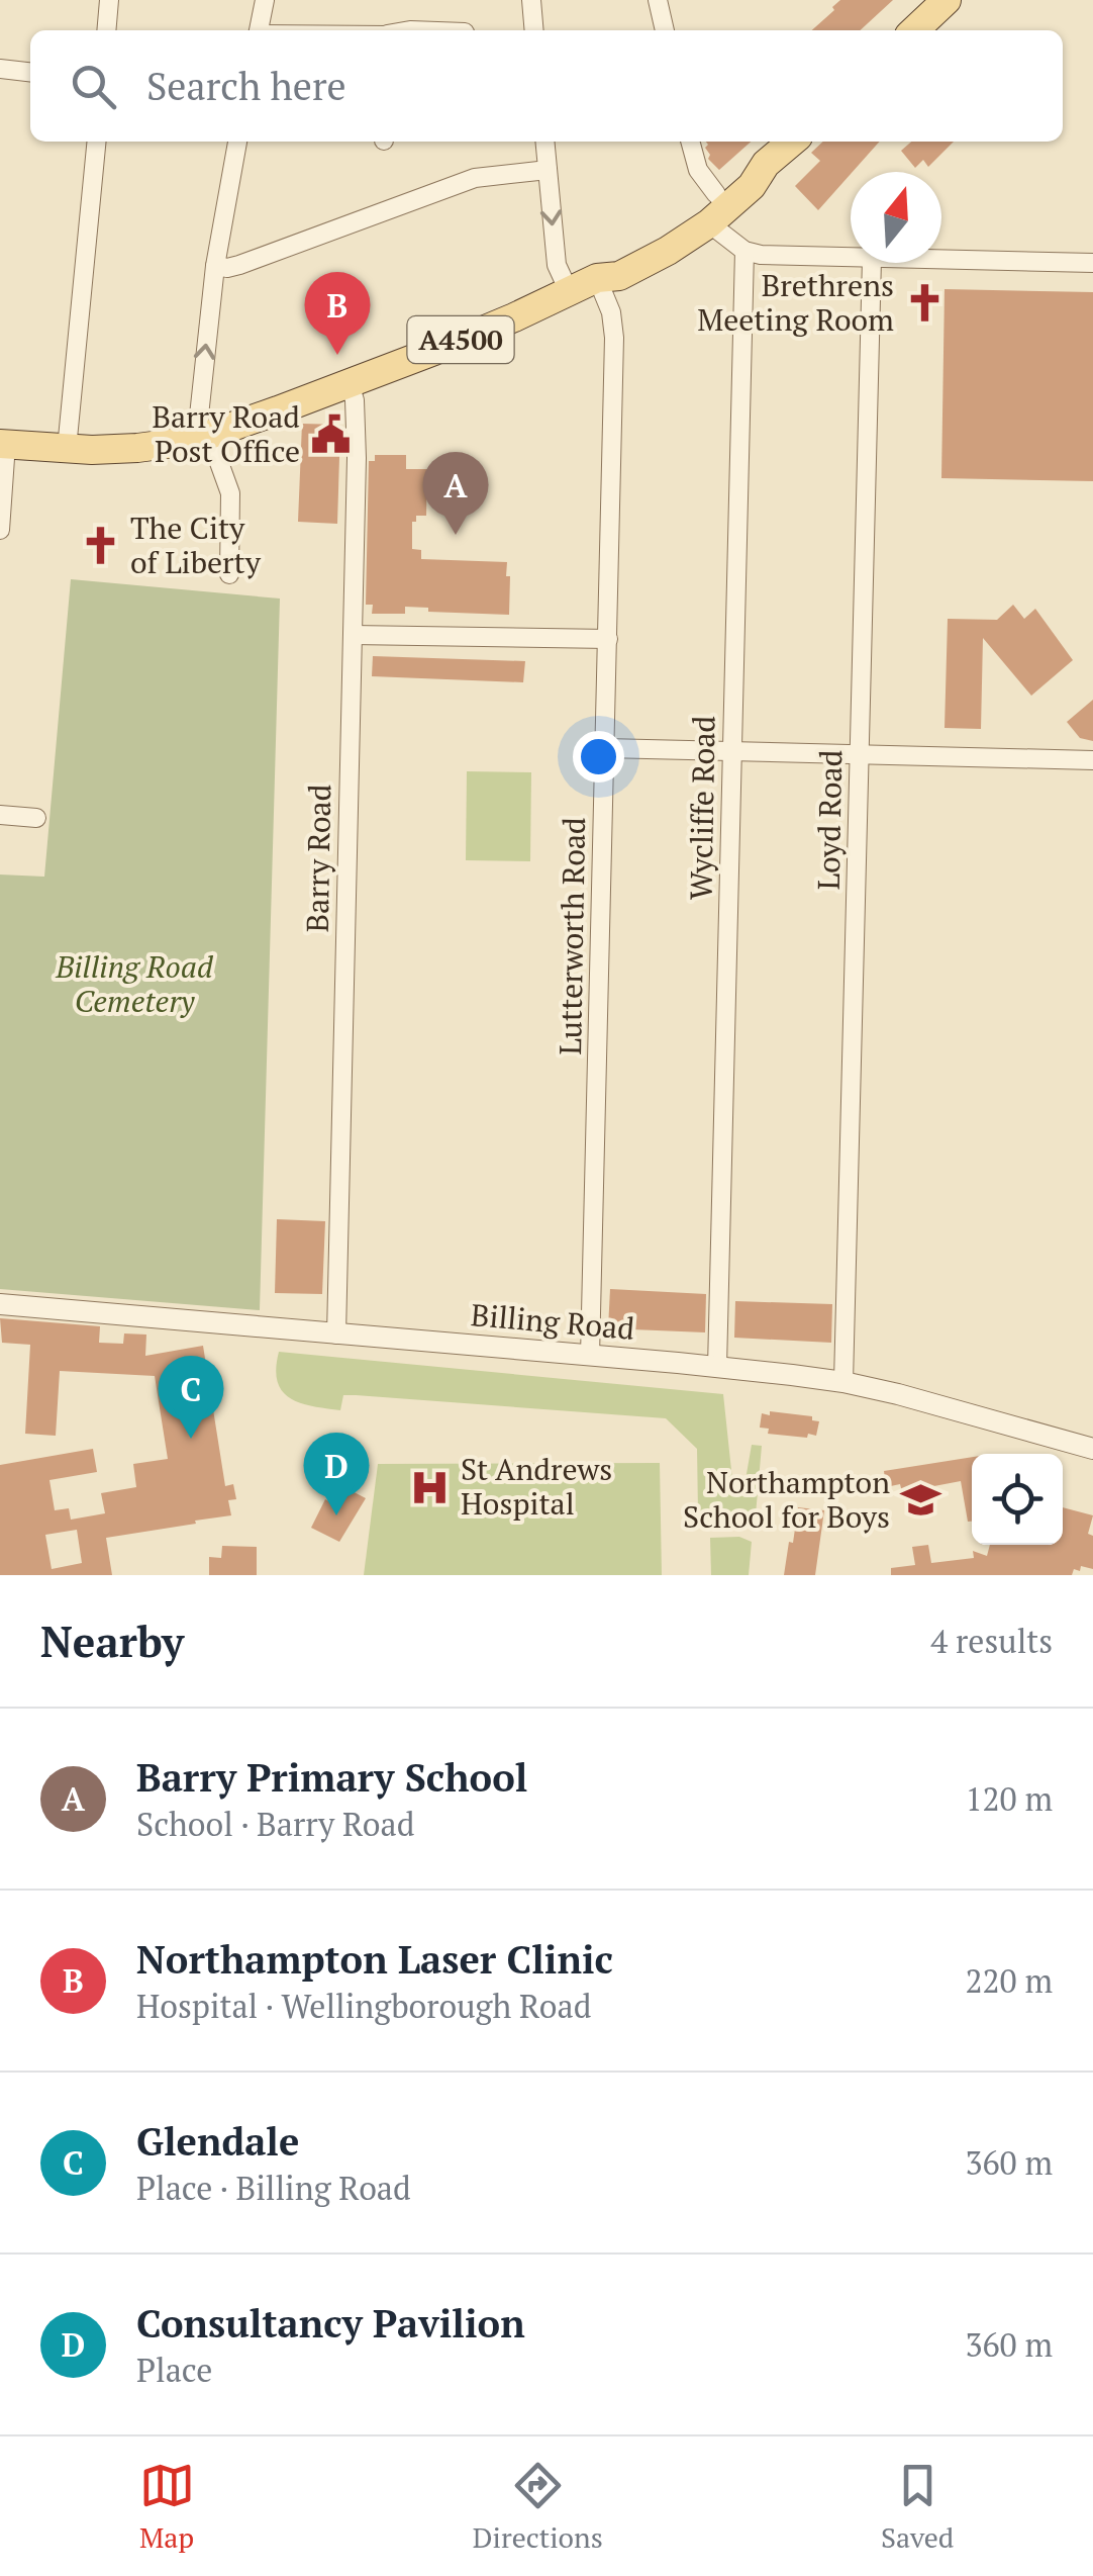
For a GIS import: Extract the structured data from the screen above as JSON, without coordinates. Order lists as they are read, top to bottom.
{
  "streets": {
    "main road": ["A4500"],
    "street": [
      "Wycliffe Road",
      "Loyd Road",
      "Barry Road",
      "Lutterworth Road",
      "Billing Road"
    ]
  },
  "crossings": [
    ["A4500", "Barry Road"],
    ["A4500", "Lutterworth Road"],
    ["Wycliffe Road", "Billing Road"],
    ["Loyd Road", "Billing Road"],
    ["Barry Road", "Billing Road"],
    ["Lutterworth Road", "Billing Road"]
  ],
  "parks": ["Billing Road Cemetery"],
  "places": {
    "church": ["Brethrens Meeting Room", "The City of Liberty"],
    "public building": ["Barry Road Post Office"],
    "hospital": ["St Andrews Hospital"],
    "school or university": ["Northampton School for Boys"]
  },
  "north": "top",
  "page": {
    "search": "Search here",
    "pins": [
      "B",
      "A",
      "C",
      "D"
    ],
    "heading": ["Nearby", "4 results"],
    "list": [
      {
        "mark": "A",
        "name": "Barry Primary School",
        "note": "School · Barry Road",
        "value": "120 m"
      },
      {
        "mark": "B",
        "name": "Northampton Laser Clinic",
        "note": "Hospital · Wellingborough Road",
        "value": "220 m"
      },
      {
        "mark": "C",
        "name": "Glendale",
        "note": "Place · Billing Road",
        "value": "360 m"
      },
      {
        "mark": "D",
        "name": "Consultancy Pavilion",
        "note": "Place",
        "value": "360 m"
      }
    ],
    "nav": ["Map", "Directions", "Saved"]
  }
}
